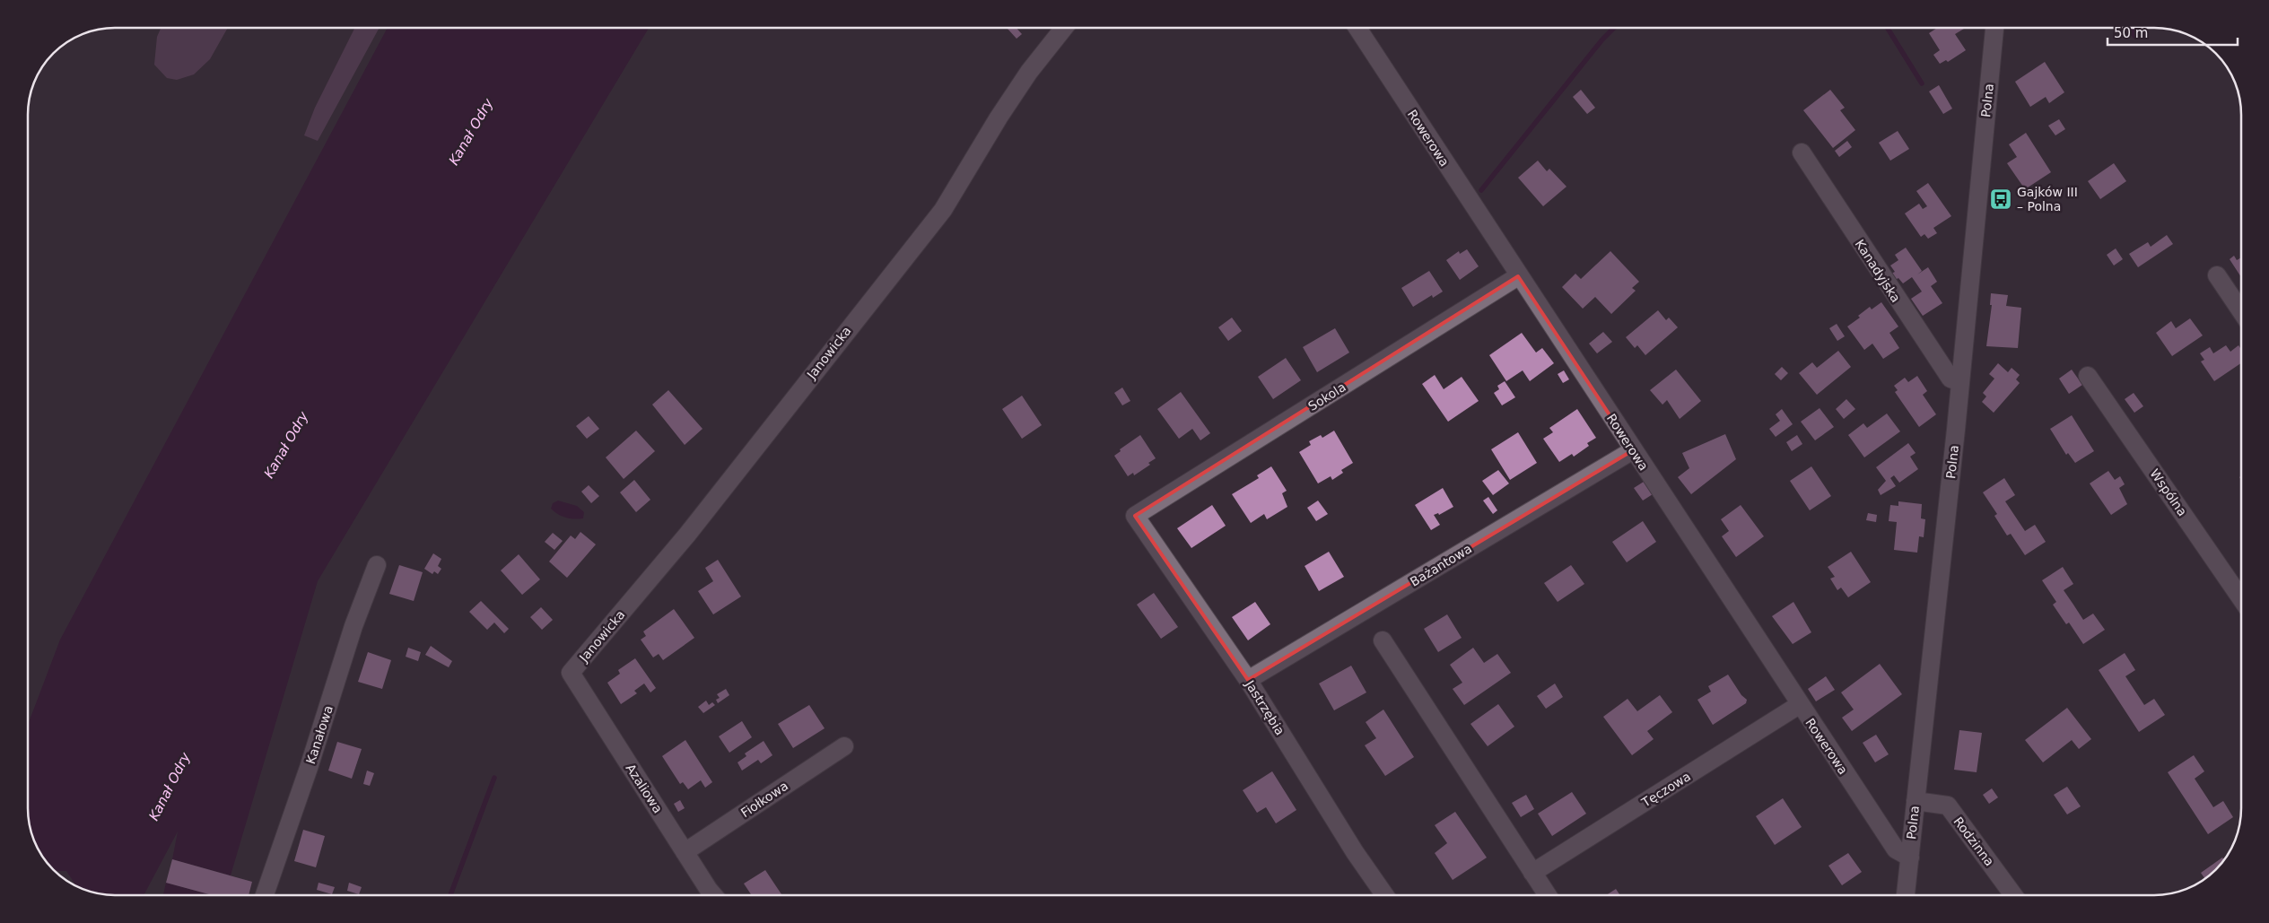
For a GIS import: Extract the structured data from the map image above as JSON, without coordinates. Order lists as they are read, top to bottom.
{
  "streets": {
    "street": [
      "Polna",
      "Rowerowa",
      "Kanadyjska",
      "Janowicka",
      "Sokola",
      "Wspólna",
      "Bażantowa",
      "Jastrzębia",
      "Kanałowa",
      "Azaliowa",
      "Tęczowa",
      "Fiołkowa",
      "Rodzinna"
    ]
  },
  "crossings": [
    ["Polna", "Rowerowa"],
    ["Polna", "Kanadyjska"],
    ["Polna", "Rodzinna"],
    ["Rowerowa", "Sokola"],
    ["Rowerowa", "Bażantowa"],
    ["Rowerowa", "Tęczowa"],
    ["Janowicka", "Azaliowa"],
    ["Sokola", "Jastrzębia"],
    ["Bażantowa", "Jastrzębia"],
    ["Azaliowa", "Fiołkowa"]
  ],
  "water": ["Kanał Odry"],
  "places": {
    "bus stop": ["Gajków III – Polna"]
  },
  "scale_bar": "50 m"
}
